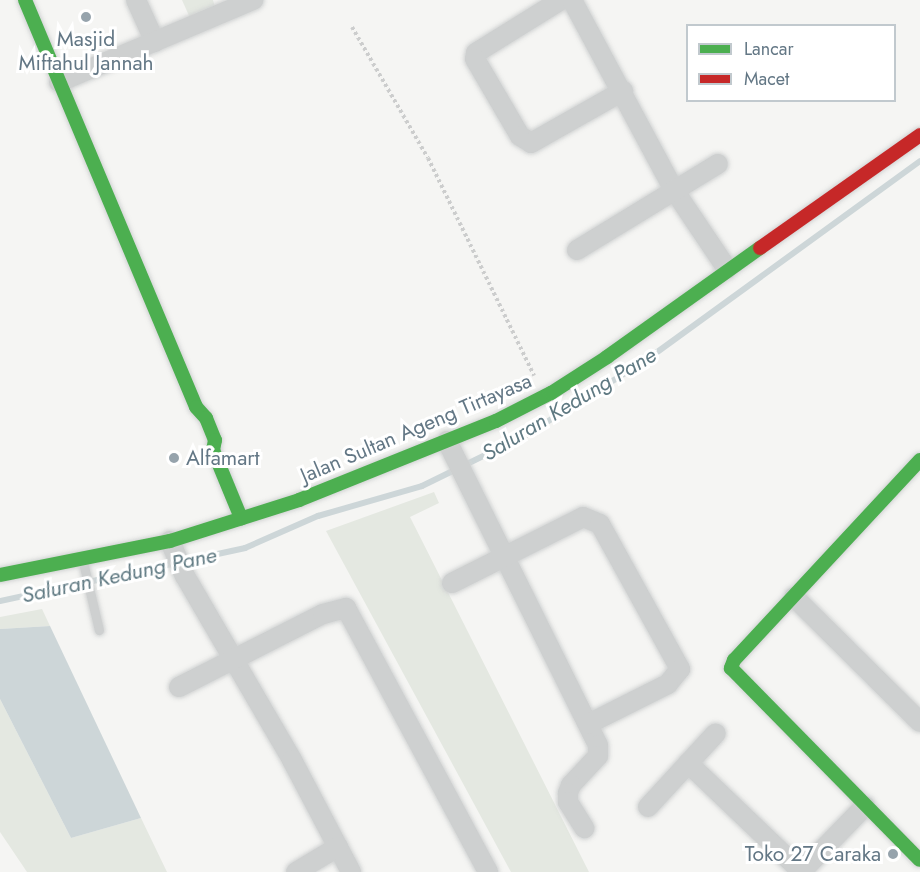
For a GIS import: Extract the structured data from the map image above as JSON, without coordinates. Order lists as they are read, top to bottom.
{
  "streets": {
    "street": ["Jalan Sultan Ageng Tirtayasa"]
  },
  "water": ["Saluran Kedung Pane"],
  "places": ["Masjid Miftahul Jannah", "Alfamart", "Toko 27 Caraka"],
  "legend": ["Lancar", "Macet"]
}
